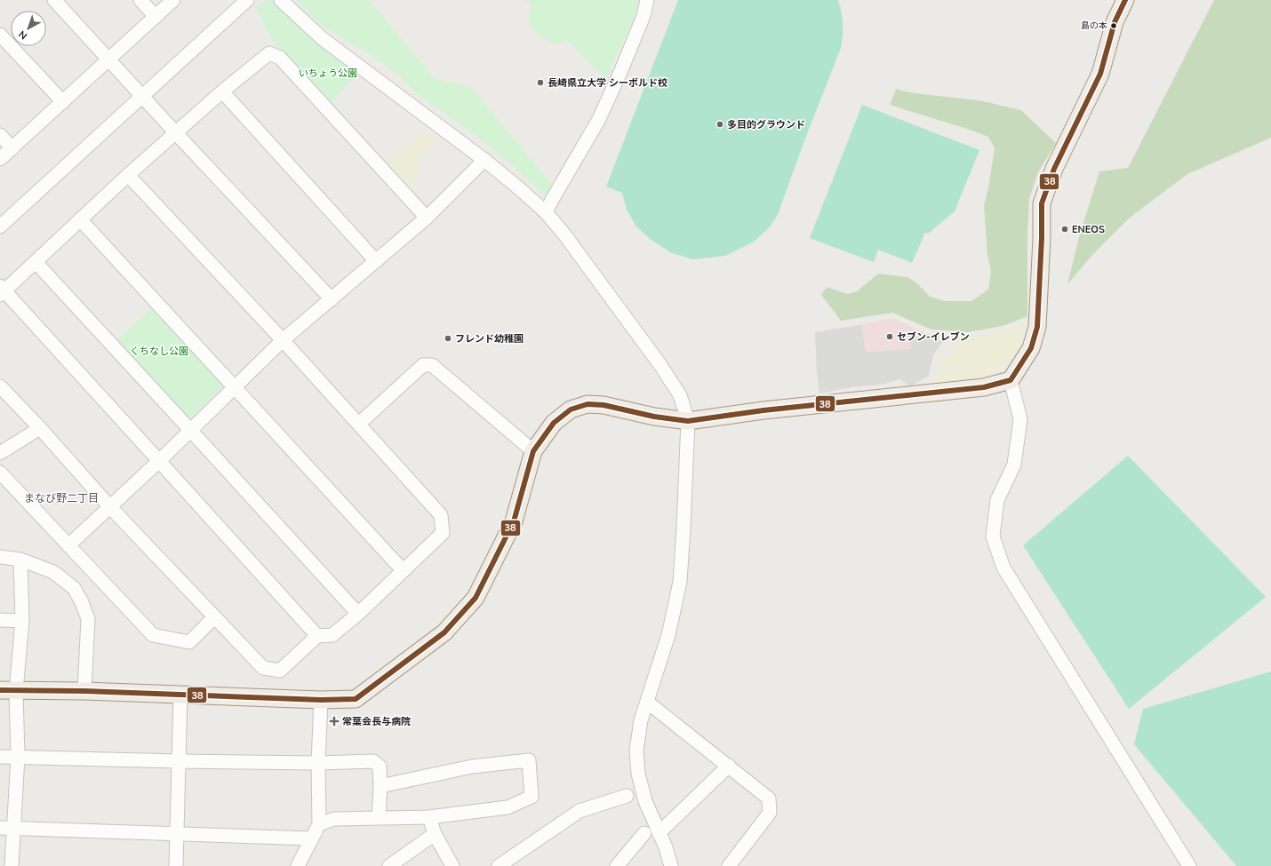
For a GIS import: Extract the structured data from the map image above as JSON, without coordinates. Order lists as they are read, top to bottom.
{
  "districts": ["まなび野二丁目"],
  "parks": ["いちょう公園", "くちなし公園"],
  "places": {
    "other": [
      "島の本",
      "長崎県立大学 シーボルド校",
      "多目的グラウンド",
      "ENEOS",
      "セブン-イレブン",
      "フレンド幼稚園"
    ],
    "health": ["常葉会長与病院"]
  },
  "lines": ["transit line 38"],
  "north": "bottom left"
}
